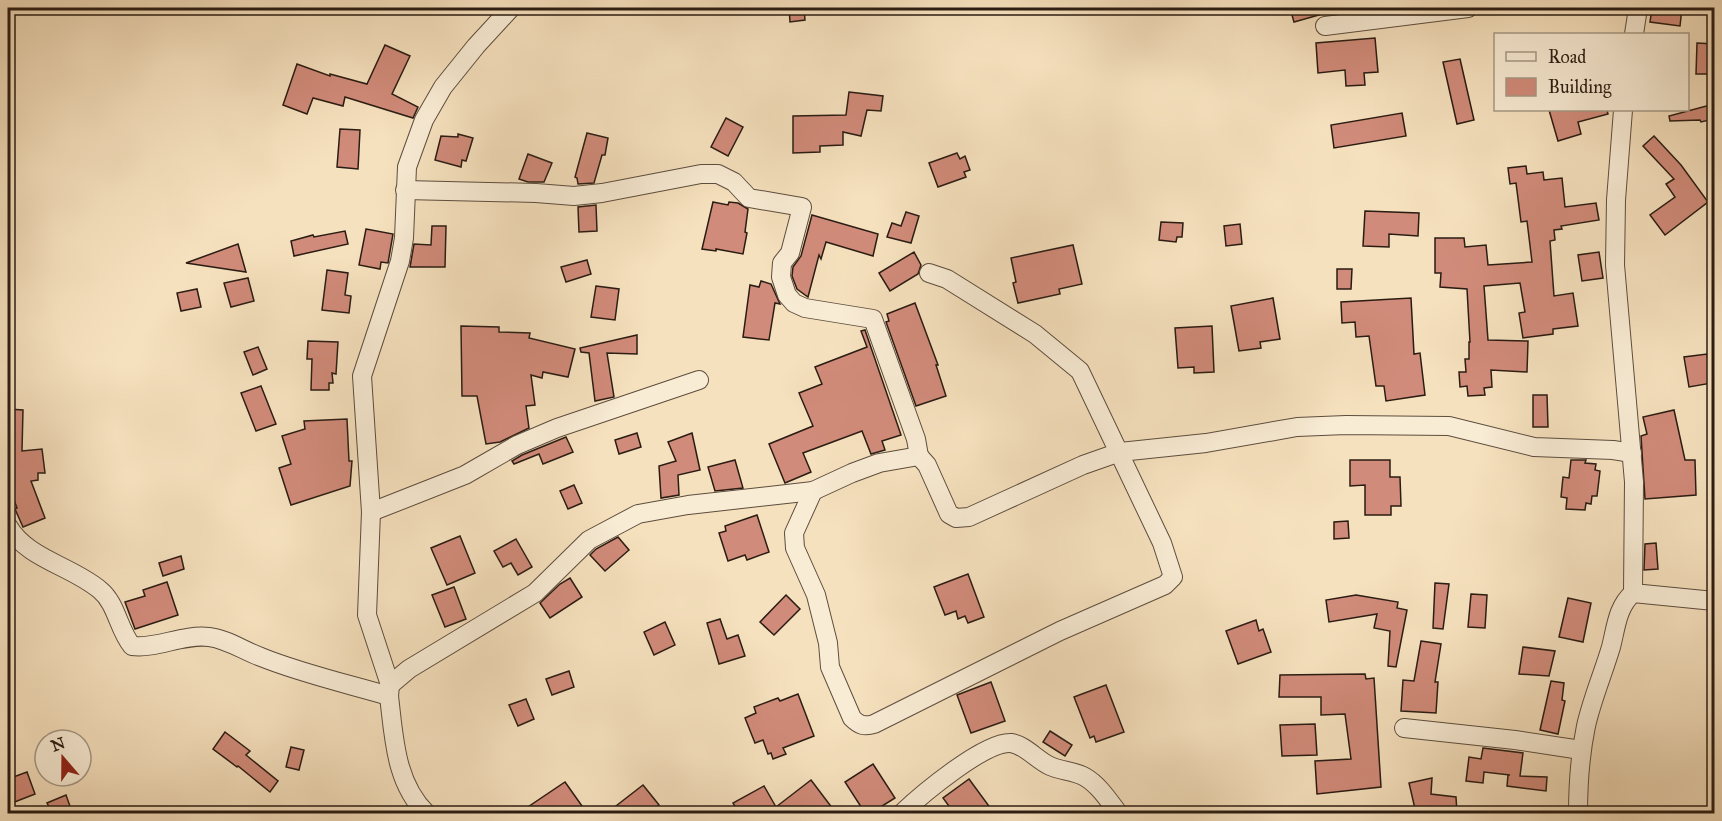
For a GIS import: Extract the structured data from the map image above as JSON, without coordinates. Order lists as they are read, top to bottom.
{
  "legend": ["Road", "Building"],
  "north": "top"
}
